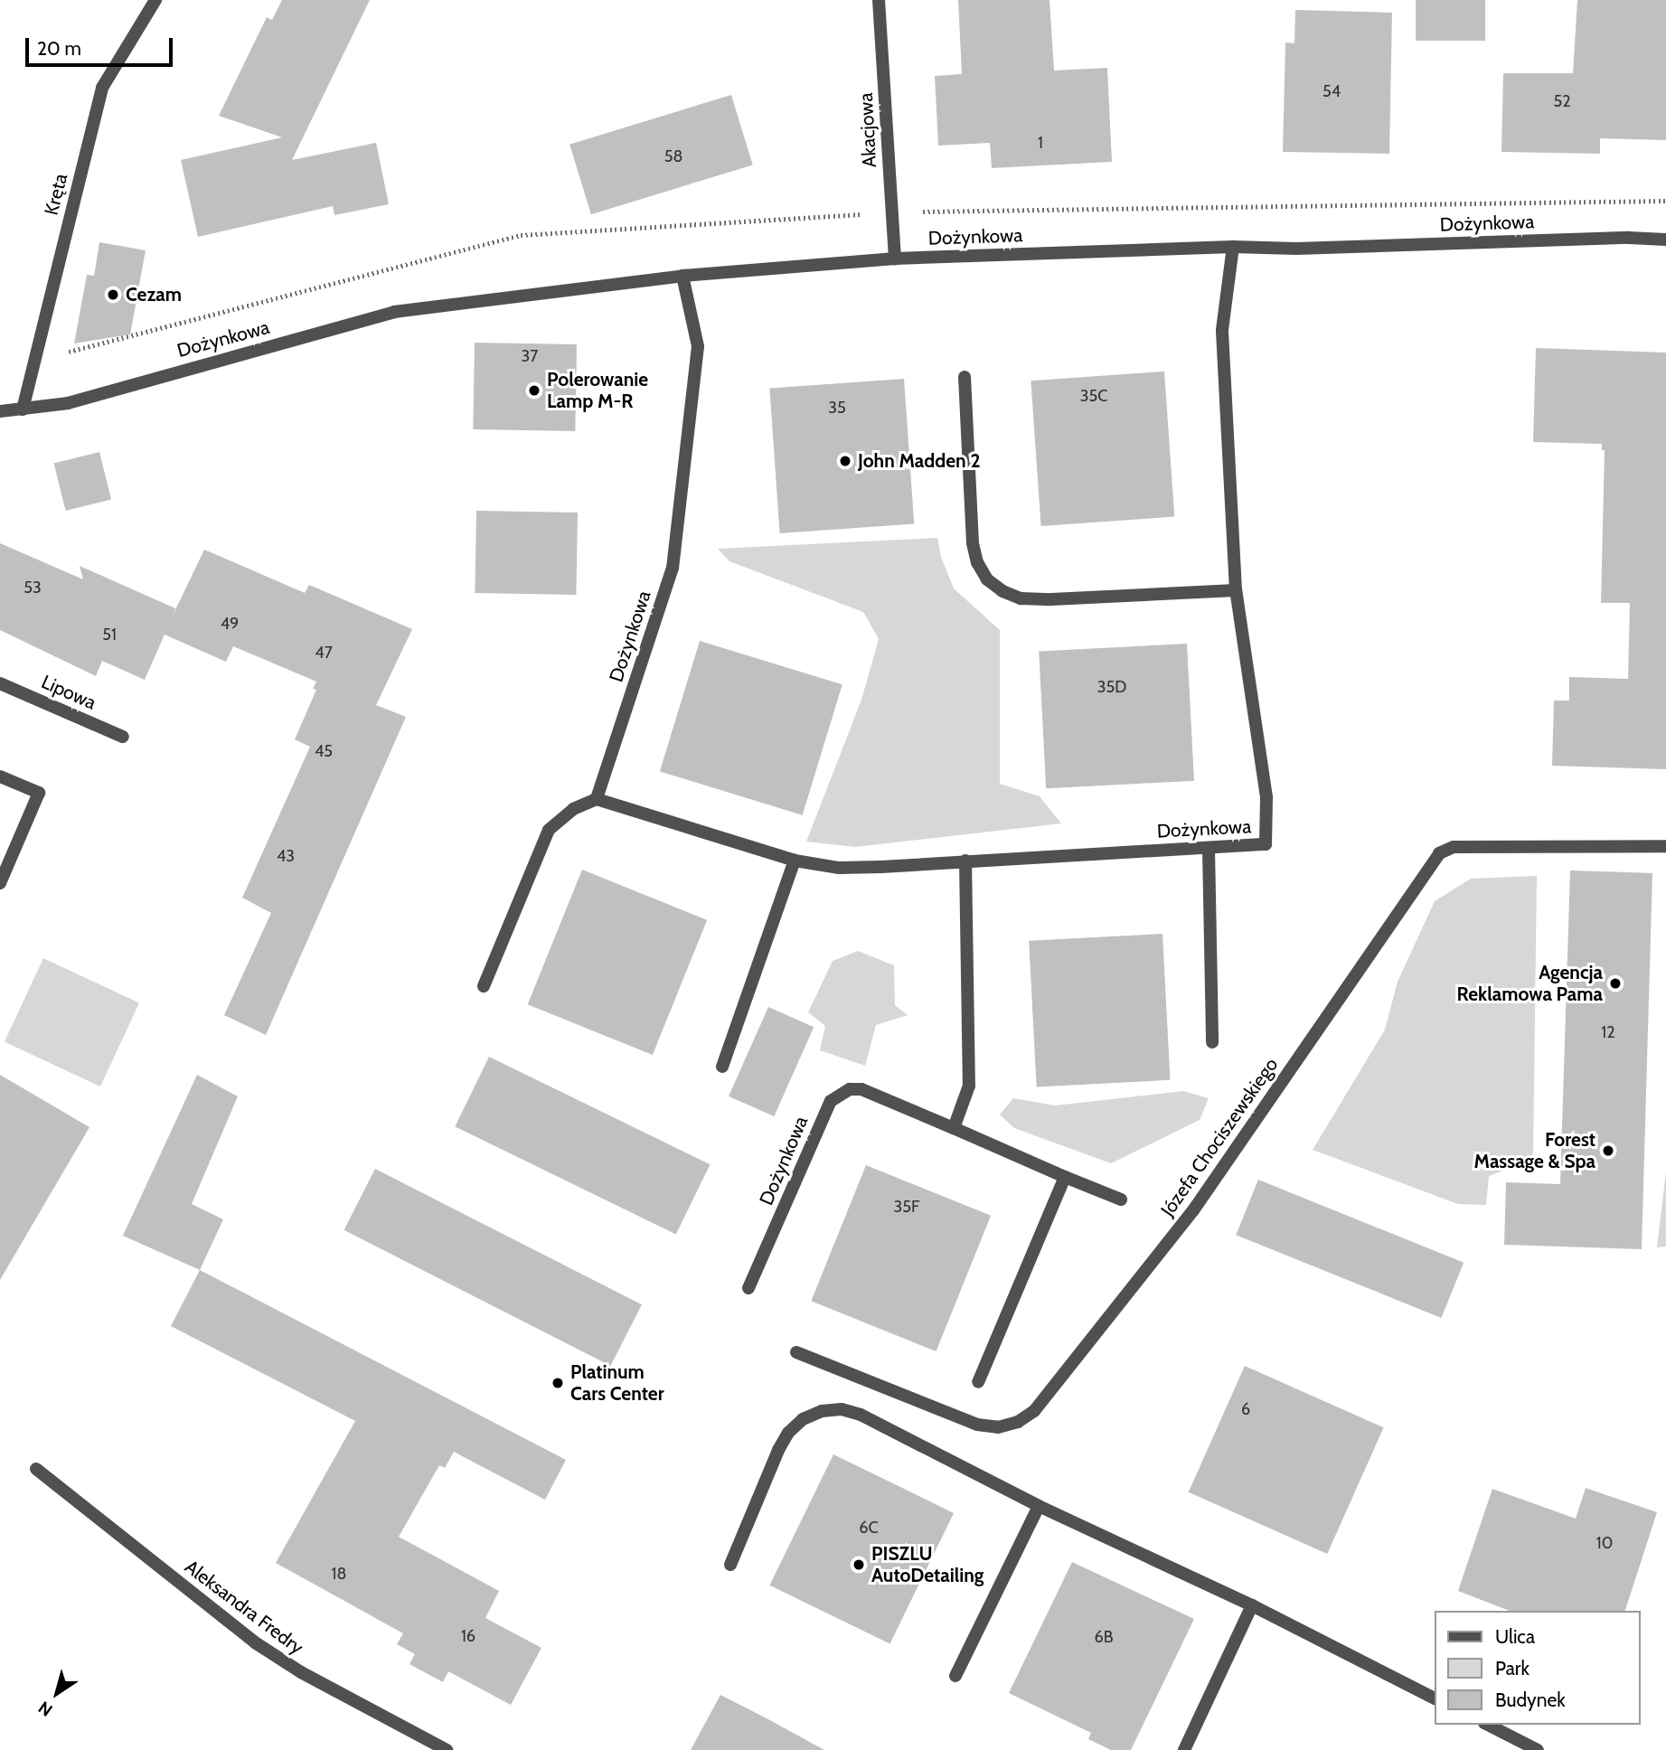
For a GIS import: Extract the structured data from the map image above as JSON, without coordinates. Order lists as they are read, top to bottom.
{
  "streets": {
    "street": [
      "Akacjowa",
      "Kręta",
      "Dożynkowa",
      "Lipowa",
      "Józefa Chociszewskiego",
      "Aleksandra Fredry"
    ]
  },
  "crossings": [
    ["Akacjowa", "Dożynkowa"],
    ["Kręta", "Dożynkowa"]
  ],
  "places": [
    "Cezam",
    "Polerowanie Lamp M-R",
    "John Madden 2",
    "Agencja Reklamowa Pama",
    "Forest Massage & Spa",
    "Platinum Cars Center",
    "PISZLU AutoDetailing"
  ],
  "house_numbers": [
    "54",
    "52",
    "1",
    "58",
    "37",
    "35C",
    "35",
    "53",
    "49",
    "51",
    "47",
    "35D",
    "45",
    "43",
    "12",
    "35F",
    "6",
    "6C",
    "10",
    "18",
    "16",
    "6B"
  ],
  "legend": ["Ulica", "Park", "Budynek"],
  "scale_bar": "20 m",
  "north": "bottom left"
}
